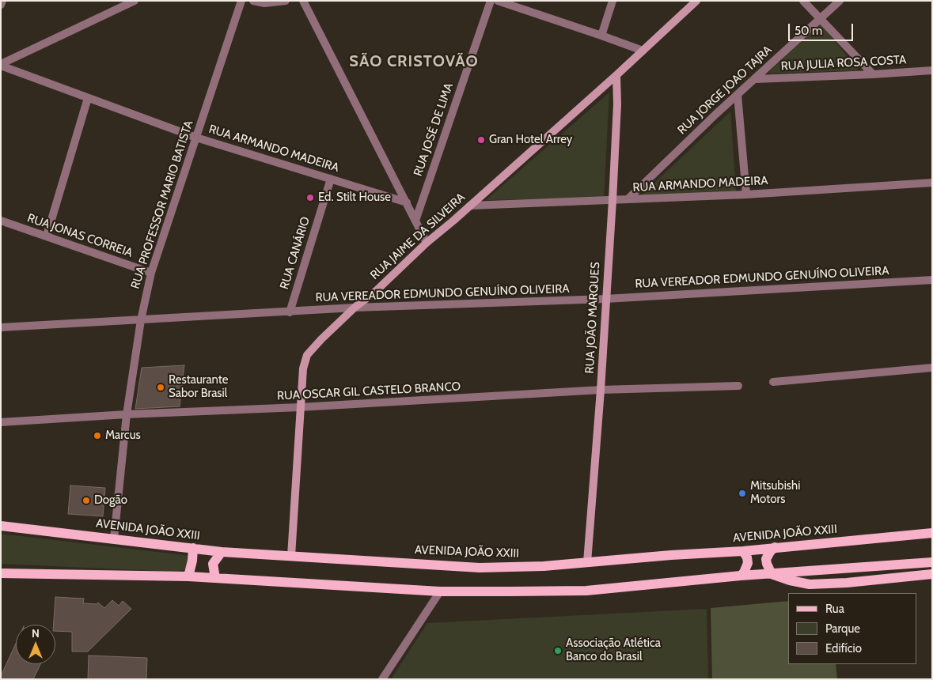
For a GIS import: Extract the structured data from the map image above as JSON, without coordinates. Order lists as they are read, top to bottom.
{
  "streets": {
    "main road": ["AVENIDA JOÃO XXIII"],
    "street": [
      "RUA JULIA ROSA COSTA",
      "RUA JORGE JOAO TAJRA",
      "RUA JOSÉ DE LIMA",
      "RUA ARMANDO MADEIRA",
      "RUA PROFESSOR MARIO BATISTA",
      "RUA JONAS CORREIA",
      "RUA JAIME DA SILVEIRA",
      "RUA CANÁRIO",
      "RUA VEREADOR EDMUNDO GENUÍNO OLIVEIRA",
      "RUA JOÃO MARQUES",
      "RUA OSCAR GIL CASTELO BRANCO"
    ]
  },
  "crossings": [
    ["RUA JULIA ROSA COSTA", "RUA JORGE JOAO TAJRA"],
    ["RUA JORGE JOAO TAJRA", "RUA ARMANDO MADEIRA"],
    ["RUA ARMANDO MADEIRA", "RUA PROFESSOR MARIO BATISTA"],
    ["RUA ARMANDO MADEIRA", "RUA JAIME DA SILVEIRA"],
    ["RUA ARMANDO MADEIRA", "RUA CANÁRIO"],
    ["RUA ARMANDO MADEIRA", "RUA JOÃO MARQUES"],
    ["RUA PROFESSOR MARIO BATISTA", "RUA JONAS CORREIA"],
    ["RUA PROFESSOR MARIO BATISTA", "RUA VEREADOR EDMUNDO GENUÍNO OLIVEIRA"],
    ["RUA PROFESSOR MARIO BATISTA", "RUA OSCAR GIL CASTELO BRANCO"],
    ["RUA PROFESSOR MARIO BATISTA", "AVENIDA JOÃO XXIII"],
    ["RUA JAIME DA SILVEIRA", "RUA VEREADOR EDMUNDO GENUÍNO OLIVEIRA"],
    ["RUA JAIME DA SILVEIRA", "RUA JOÃO MARQUES"],
    ["RUA JAIME DA SILVEIRA", "RUA OSCAR GIL CASTELO BRANCO"],
    ["RUA JAIME DA SILVEIRA", "AVENIDA JOÃO XXIII"],
    ["RUA CANÁRIO", "RUA VEREADOR EDMUNDO GENUÍNO OLIVEIRA"],
    ["RUA VEREADOR EDMUNDO GENUÍNO OLIVEIRA", "RUA JOÃO MARQUES"],
    ["RUA JOÃO MARQUES", "RUA OSCAR GIL CASTELO BRANCO"],
    ["RUA JOÃO MARQUES", "AVENIDA JOÃO XXIII"]
  ],
  "districts": ["SÃO CRISTOVÃO"],
  "places": [
    "Gran Hotel Arrey",
    "Ed. Stilt House",
    "Restaurante Sabor Brasil",
    "Marcus",
    "Mitsubishi Motors",
    "Dogão",
    "Associação Atlética Banco do Brasil"
  ],
  "legend": ["Rua", "Parque", "Edifício"],
  "scale_bar": "50 m",
  "north": "top"
}
